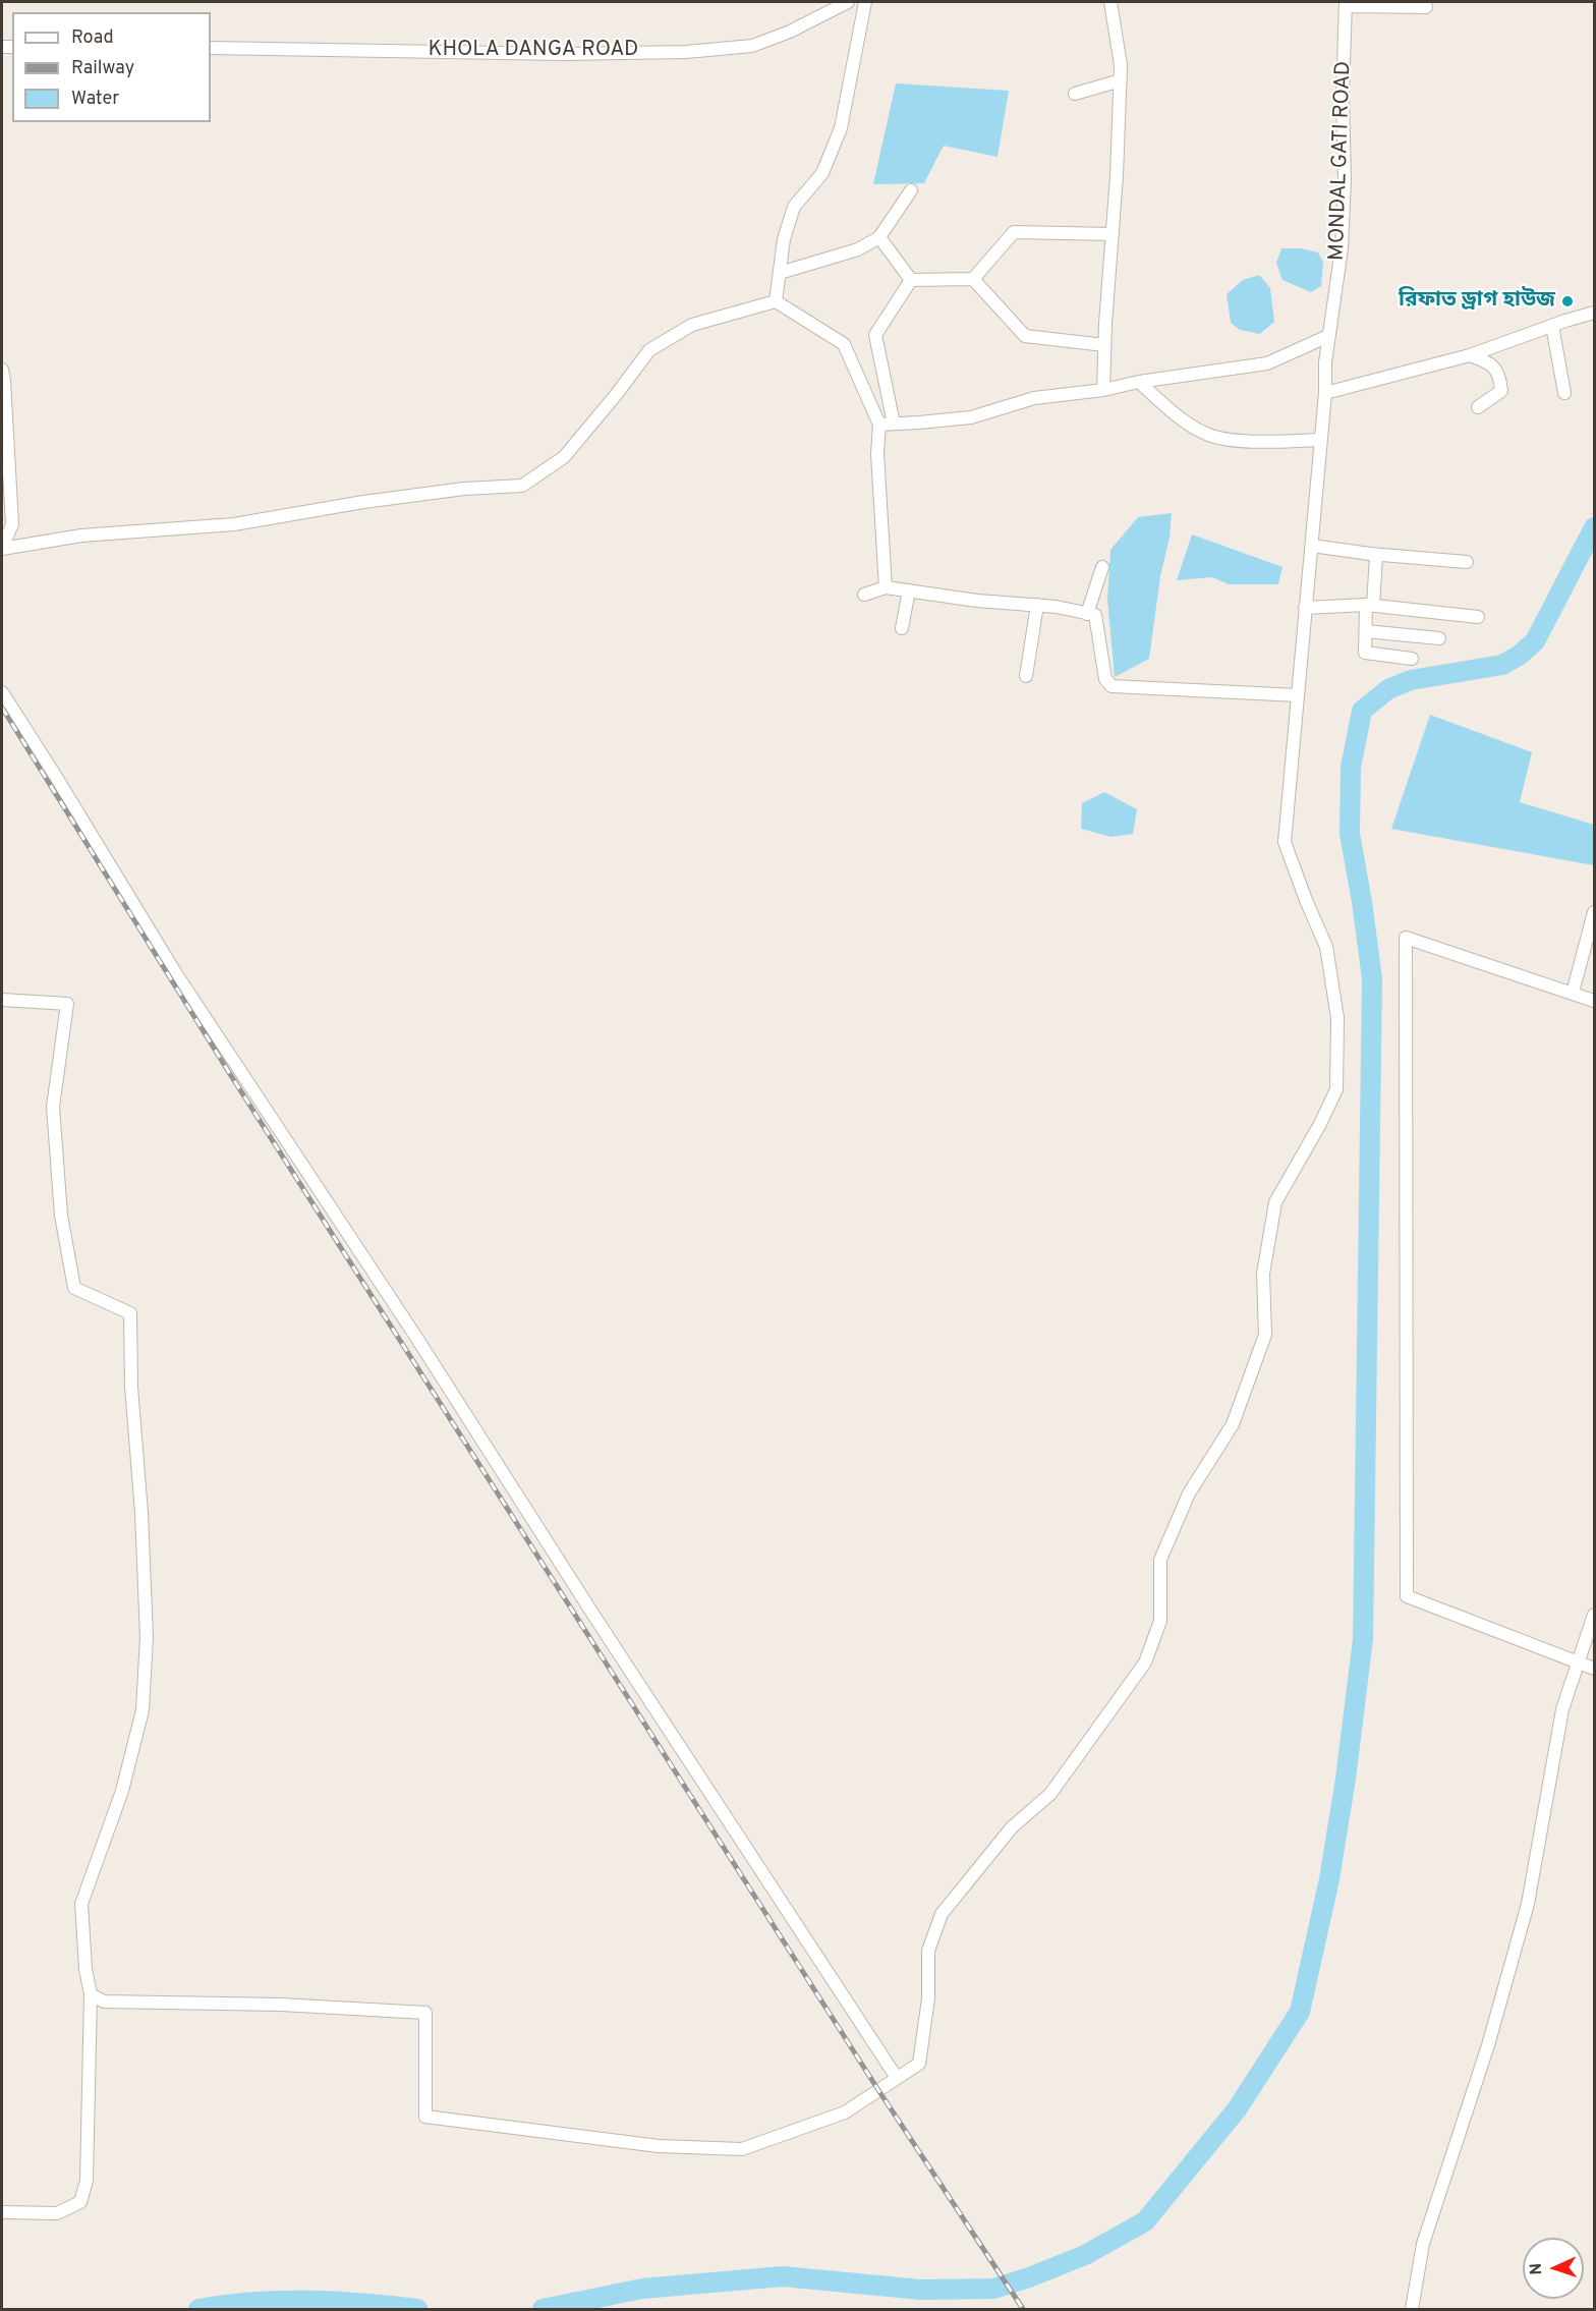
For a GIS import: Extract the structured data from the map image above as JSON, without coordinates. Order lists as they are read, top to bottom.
{
  "streets": {
    "street": ["KHOLA DANGA ROAD", "MONDAL GATI ROAD"]
  },
  "places": ["রিফাত ড্রাগ হাউজ"],
  "legend": ["Road", "Railway", "Water"],
  "north": "left"
}
